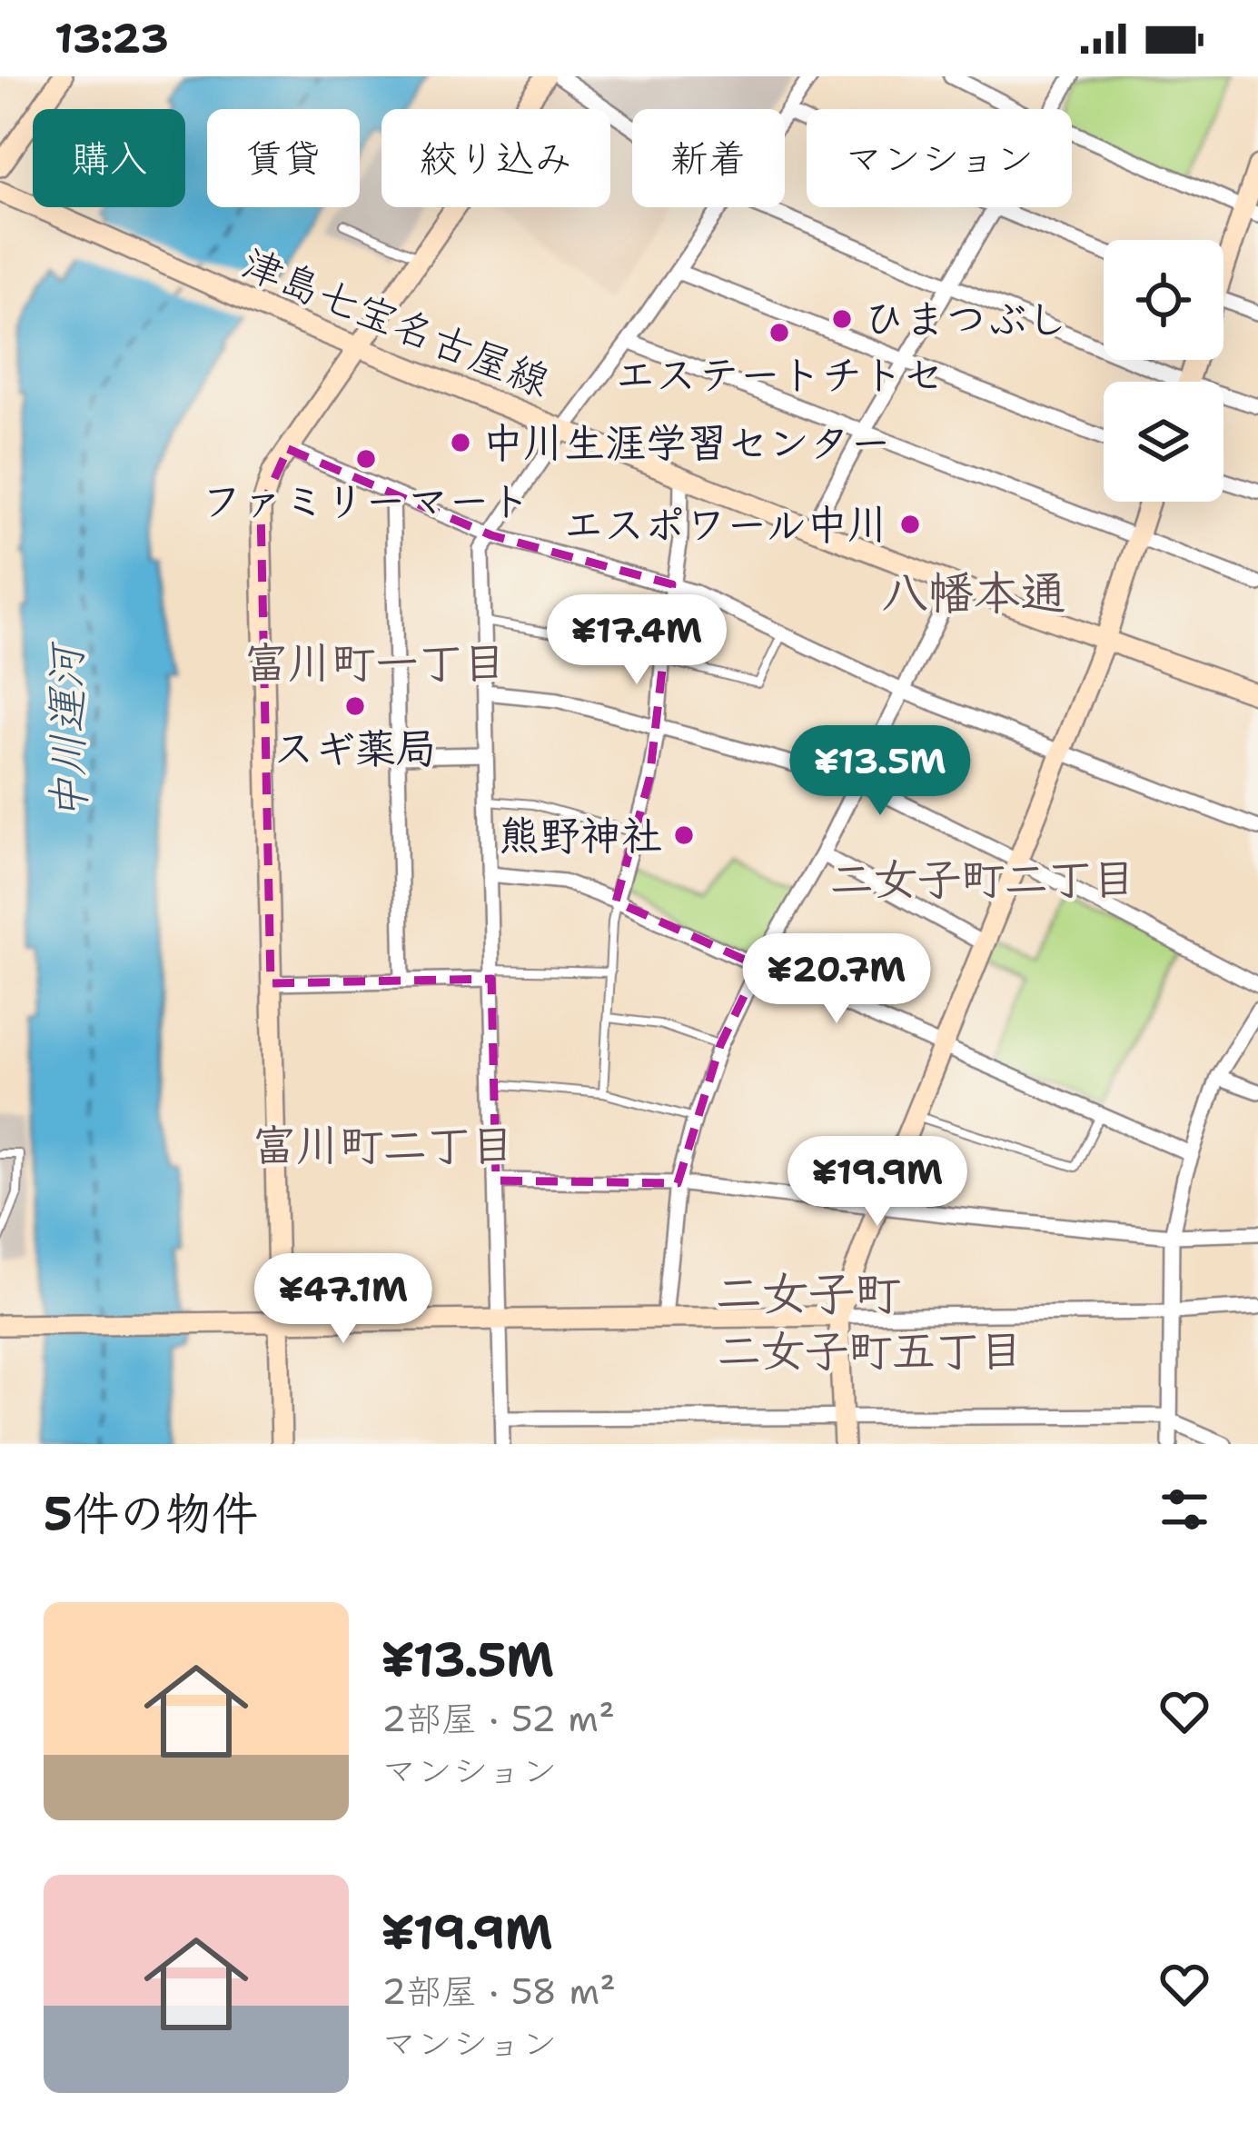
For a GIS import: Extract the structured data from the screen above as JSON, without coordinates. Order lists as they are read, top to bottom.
{
  "streets": {
    "street": ["津島七宝名古屋線"]
  },
  "districts": [
    "八幡本通",
    "富川町一丁目",
    "二女子町二丁目",
    "富川町二丁目",
    "二女子町",
    "二女子町五丁目"
  ],
  "water": ["中川運河"],
  "places": [
    "ひまつぶし",
    "エステートチトセ",
    "中川生涯学習センター",
    "ファミリーマート",
    "エスポワール中川",
    "スギ薬局",
    "熊野神社"
  ],
  "page": {
    "status": "13:23",
    "chip": [
      "購入",
      "賃貸",
      "絞り込み",
      "新着",
      "マンション"
    ],
    "price": [
      "¥17.4M",
      "¥13.5M",
      "¥20.7M",
      "¥19.9M",
      "¥47.1M"
    ],
    "heading": "5件の物件",
    "list": [
      {
        "name": "¥13.5M",
        "note": "2部屋 · 52 m² · マンション"
      },
      {
        "name": "¥19.9M",
        "note": "2部屋 · 58 m² · マンション"
      }
    ]
  }
}
